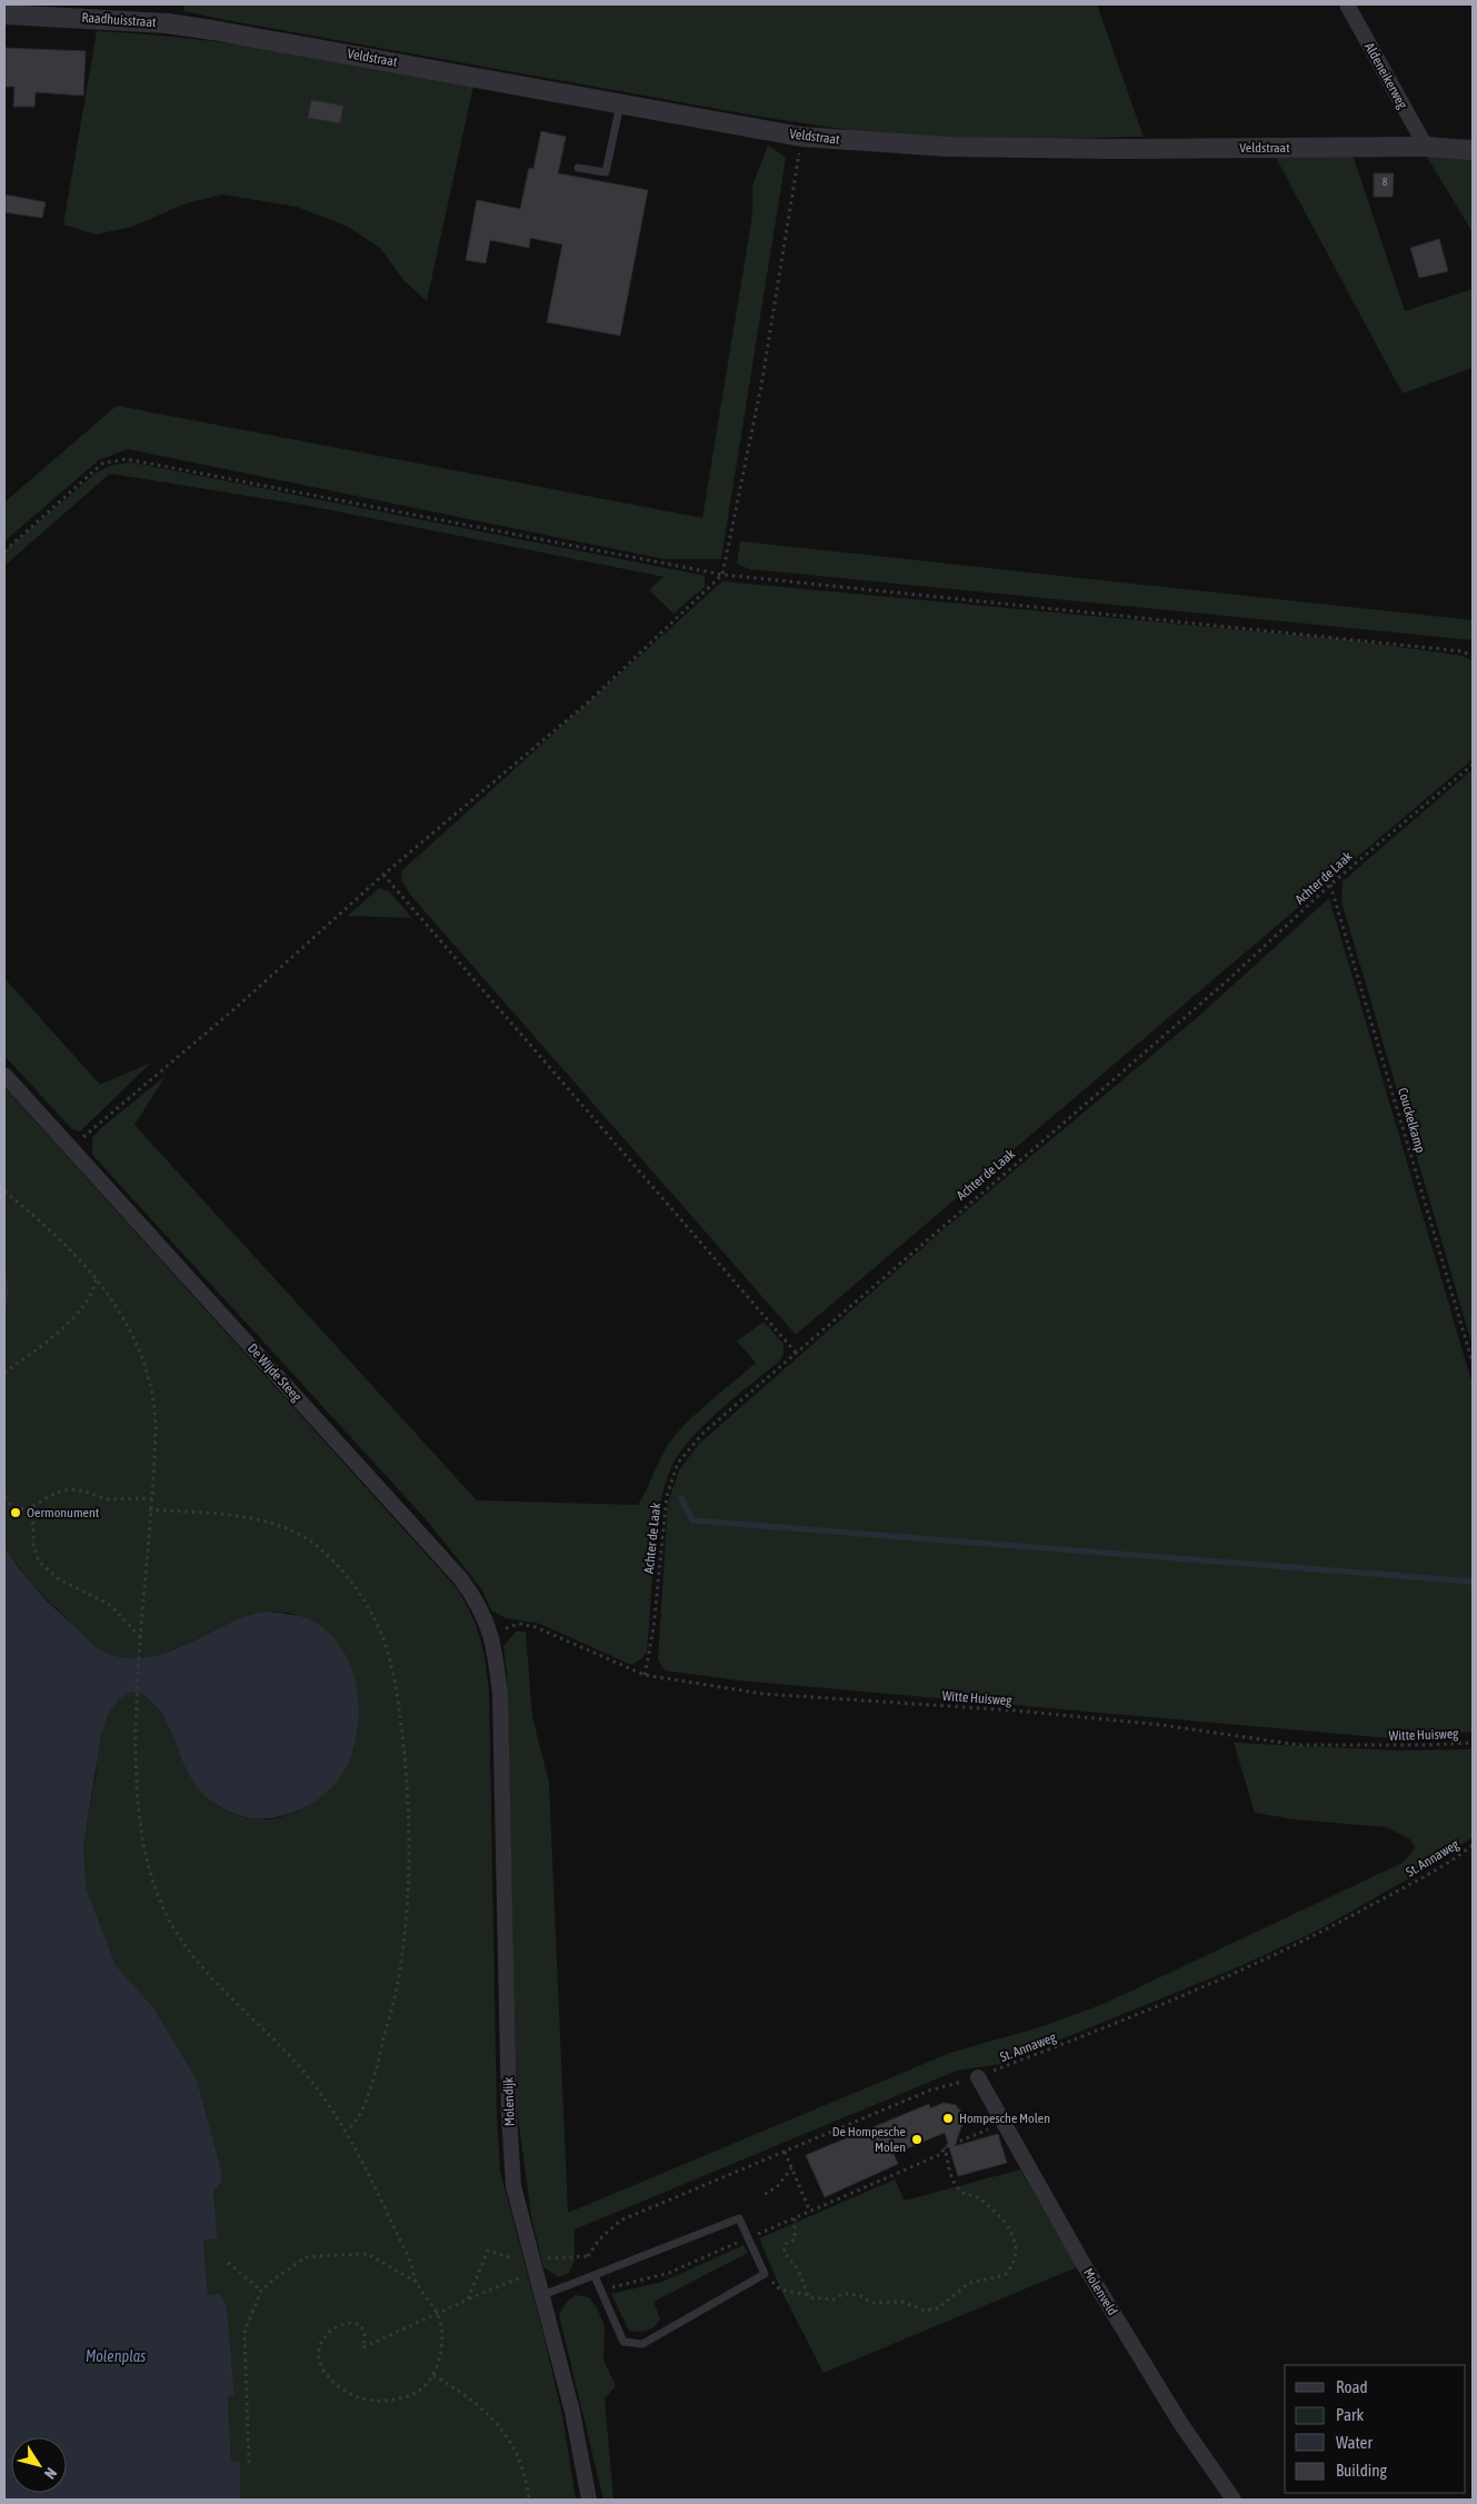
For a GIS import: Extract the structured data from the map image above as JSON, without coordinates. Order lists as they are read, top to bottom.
{
  "streets": {
    "street": [
      "Raadhuisstraat",
      "Veldstraat",
      "Aldeneikerweg",
      "De Wijde Steeg",
      "Molendijk",
      "Molenveld"
    ],
    "path": [
      "Achter de Laak",
      "Couckelkamp",
      "Witte Huisweg",
      "St. Annaweg"
    ]
  },
  "crossings": [
    ["Raadhuisstraat", "Veldstraat"],
    ["Veldstraat", "Aldeneikerweg"],
    ["Achter de Laak", "Couckelkamp"],
    ["Achter de Laak", "Witte Huisweg"],
    ["De Wijde Steeg", "Witte Huisweg"],
    ["De Wijde Steeg", "Molendijk"],
    ["St. Annaweg", "Molendijk"],
    ["St. Annaweg", "Molenveld"]
  ],
  "water": ["Molenplas"],
  "places": ["Oermonument", "Hompesche Molen", "De Hompesche Molen"],
  "house_numbers": ["8"],
  "legend": [
    "Road",
    "Park",
    "Water",
    "Building"
  ],
  "north": "bottom right"
}
